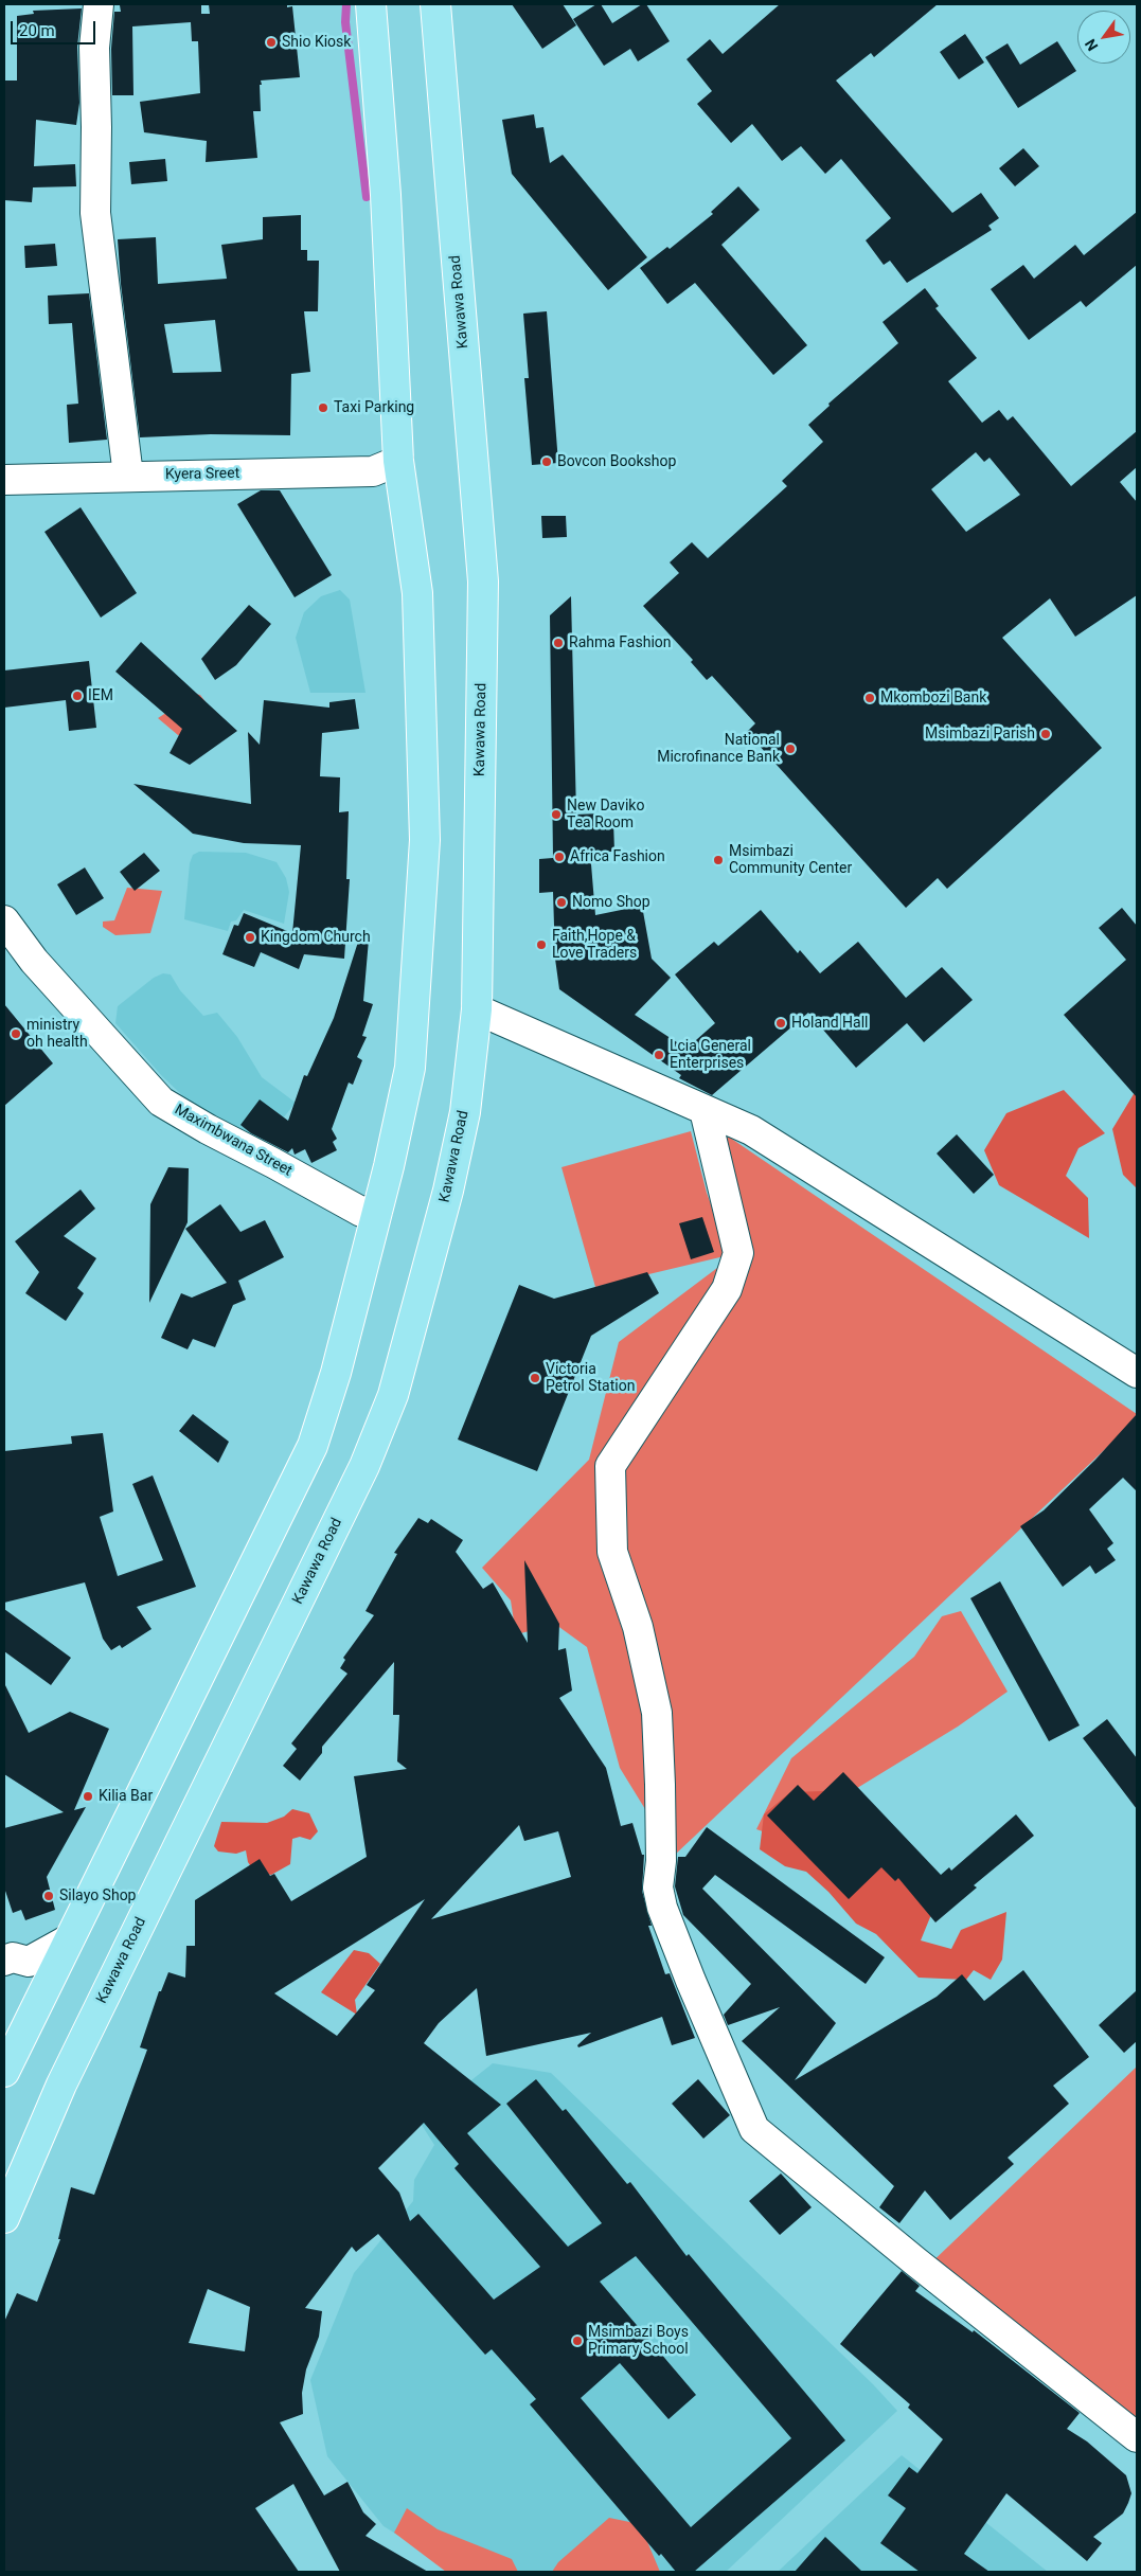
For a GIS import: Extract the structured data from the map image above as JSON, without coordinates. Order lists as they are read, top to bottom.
{
  "streets": {
    "main road": ["Kawawa Road"],
    "street": ["Kyera Sreet", "Maximbwana Street"]
  },
  "places": [
    "Shio Kiosk",
    "Taxi Parking",
    "Bovcon Bookshop",
    "Rahma Fashion",
    "IEM",
    "Mkombozi Bank",
    "Msimbazi Parish",
    "National Microfinance Bank",
    "New Daviko Tea Room",
    "Africa Fashion",
    "Msimbazi Community Center",
    "Nomo Shop",
    "Kingdom Church",
    "Faith,Hope & Love Traders",
    "Holand Hall",
    "ministry oh health",
    "Lcia General Enterprises",
    "Victoria Petrol Station",
    "Kilia Bar",
    "Silayo Shop",
    "Msimbazi Boys Primary School"
  ],
  "scale_bar": "20 m",
  "north": "bottom left"
}
